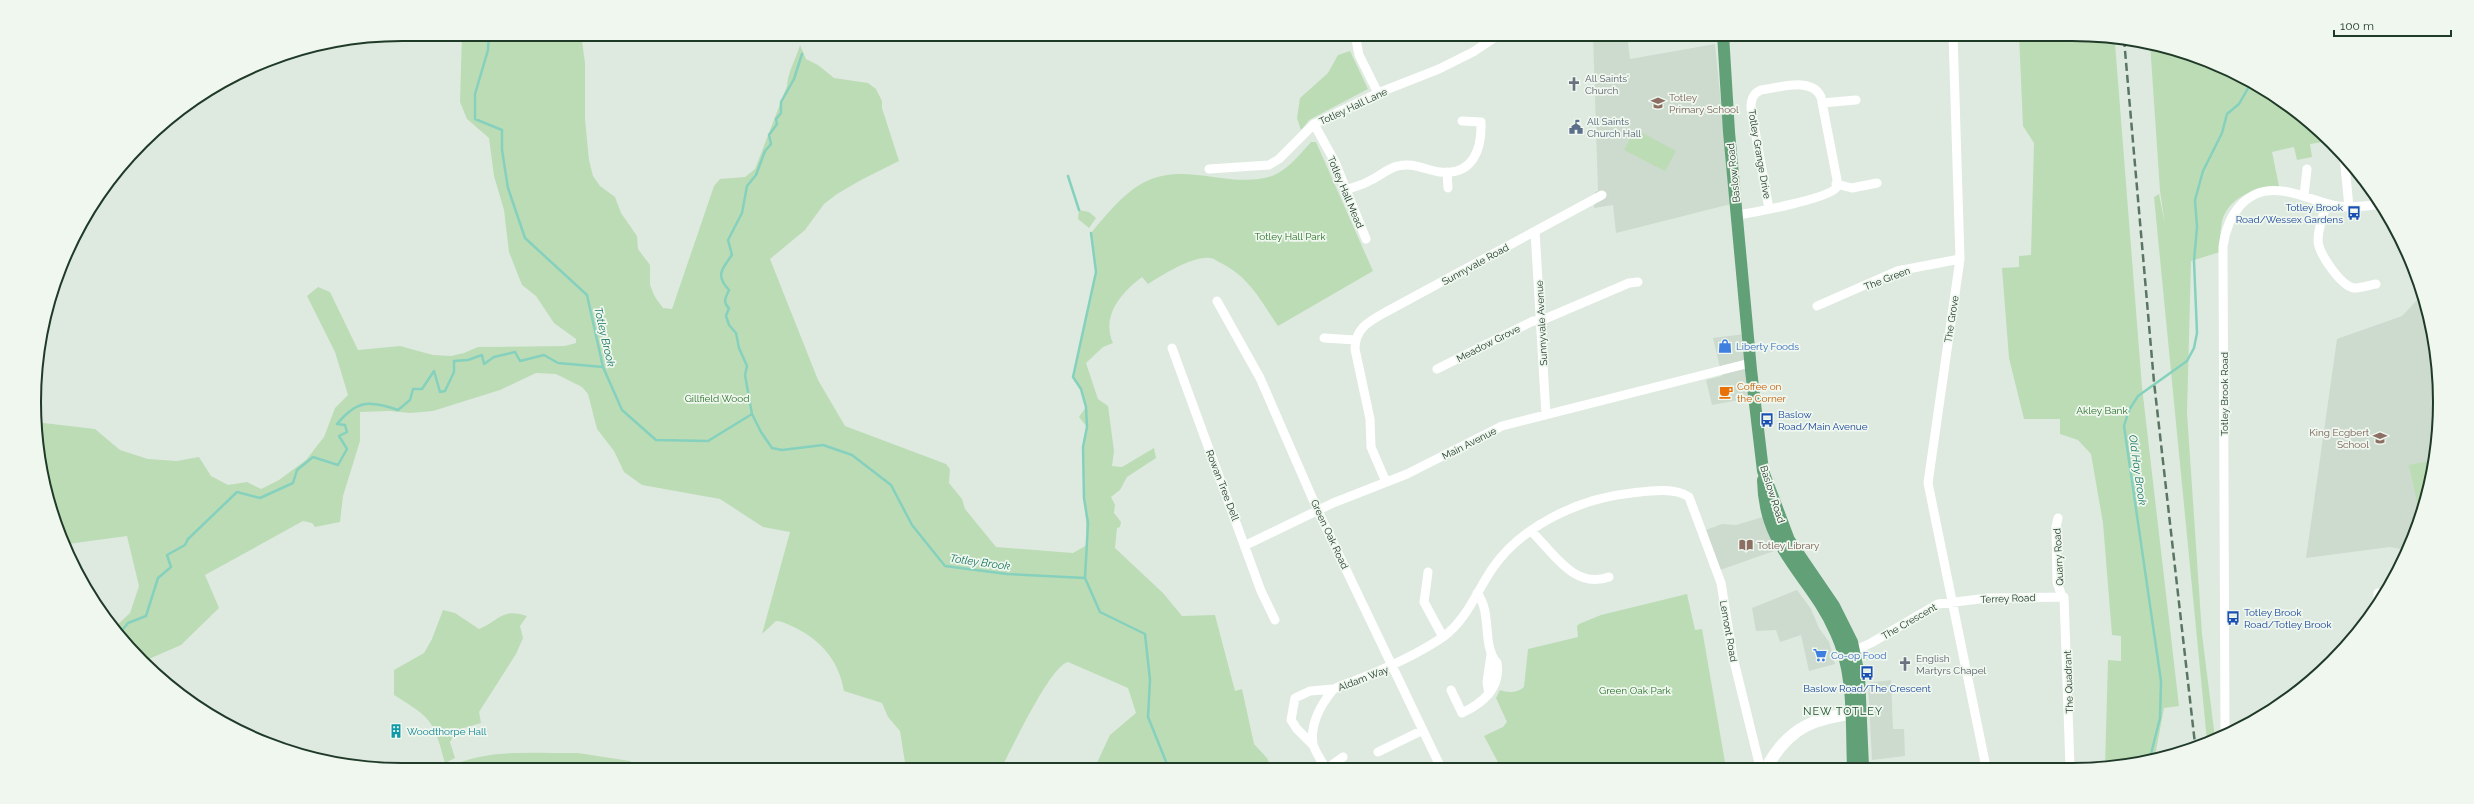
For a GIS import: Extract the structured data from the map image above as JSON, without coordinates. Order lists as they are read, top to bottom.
{
  "streets": {
    "main road": ["Baslow Road"],
    "street": [
      "Totley Hall Lane",
      "Totley Grange Drive",
      "Totley Hall Mead",
      "Sunnyvale Road",
      "The Green",
      "The Grove",
      "Sunnyvale Avenue",
      "Meadow Grove",
      "Totley Brook Road",
      "Main Avenue",
      "Rowan Tree Dell",
      "Green Oak Road",
      "Quarry Road",
      "Terrey Road",
      "The Crescent",
      "Lemont Road",
      "Aldam Way",
      "The Quadrant"
    ]
  },
  "crossings": [
    ["Totley Hall Lane", "Totley Hall Mead"],
    ["Baslow Road", "Main Avenue"],
    ["Baslow Road", "The Crescent"],
    ["Sunnyvale Road", "Sunnyvale Avenue"],
    ["The Green", "The Grove"],
    ["The Grove", "Terrey Road"],
    ["The Grove", "The Crescent"],
    ["Sunnyvale Avenue", "Meadow Grove"],
    ["Sunnyvale Avenue", "Main Avenue"],
    ["Main Avenue", "Rowan Tree Dell"],
    ["Main Avenue", "Green Oak Road"],
    ["Green Oak Road", "Aldam Way"],
    ["Quarry Road", "Terrey Road"],
    ["Quarry Road", "The Quadrant"],
    ["Terrey Road", "The Crescent"],
    ["Terrey Road", "The Quadrant"],
    ["Lemont Road", "Aldam Way"]
  ],
  "districts": ["NEW TOTLEY"],
  "water": ["Totley Brook", "Old Hay Brook"],
  "parks": [
    "Totley Hall Park",
    "Gillfield Wood",
    "Akley Bank",
    "Green Oak Park"
  ],
  "places": {
    "church": ["All Saints' Church", "English Martyrs Chapel"],
    "school or university": ["Totley Primary School", "King Ecgbert School"],
    "public building": ["All Saints Church Hall"],
    "bus stop": [
      "Totley Brook Road/Wessex Gardens",
      "Baslow Road/Main Avenue",
      "Totley Brook Road/Totley Brook",
      "Baslow Road/The Crescent"
    ],
    "shop": ["Liberty Foods"],
    "cafe": ["Coffee on the Corner"],
    "library": ["Totley Library"],
    "supermarket": ["Co-op Food"],
    "building": ["Woodthorpe Hall"]
  },
  "scale_bar": "100 m"
}
